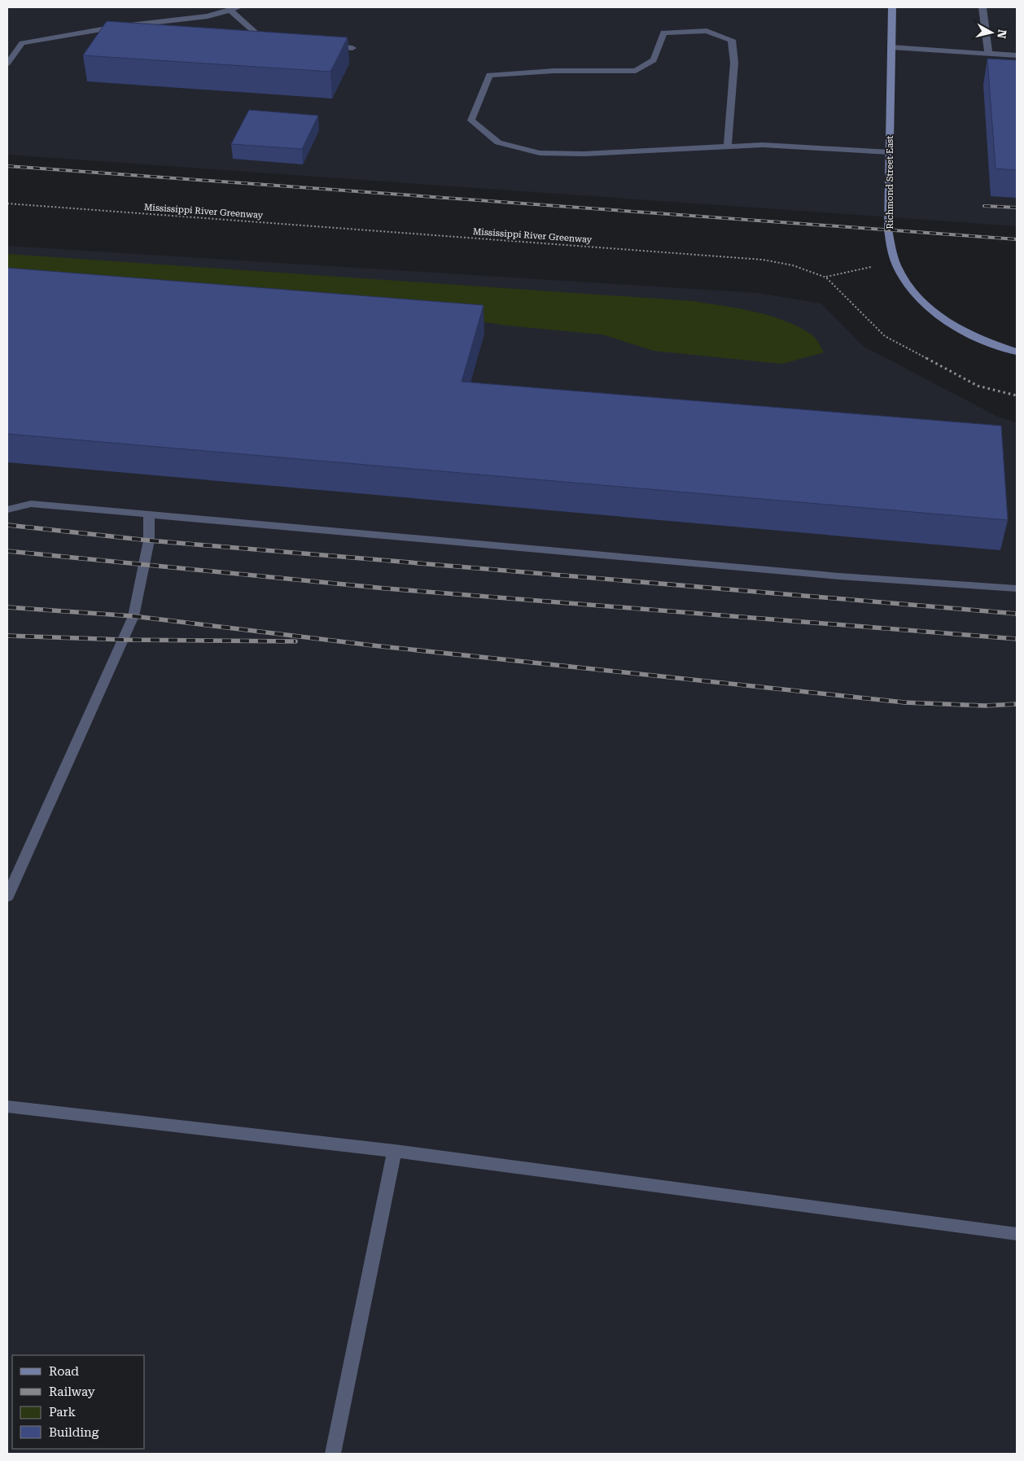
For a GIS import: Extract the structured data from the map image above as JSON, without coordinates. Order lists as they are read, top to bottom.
{
  "streets": {
    "street": ["Richmond Street East"],
    "path": ["Mississippi River Greenway"]
  },
  "legend": [
    "Road",
    "Railway",
    "Park",
    "Building"
  ],
  "north": "right"
}
